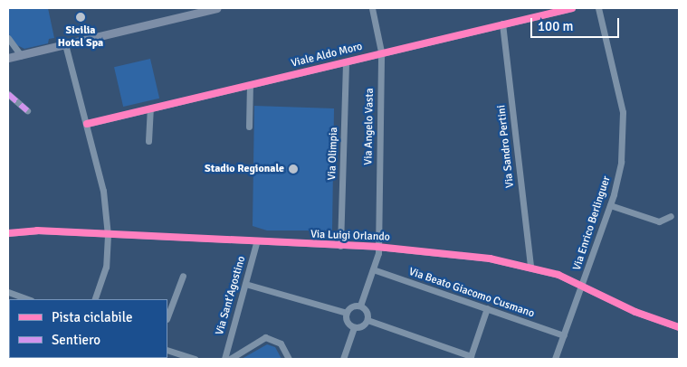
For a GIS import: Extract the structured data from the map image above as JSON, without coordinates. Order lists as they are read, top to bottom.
{
  "streets": {
    "street": [
      "Viale Aldo Moro",
      "Via Angelo Vasta",
      "Via Sandro Pertini",
      "Via Olimpia",
      "Via Enrico Berlinguer",
      "Via Luigi Orlando",
      "Via Beato Giacomo Cusmano",
      "Via Sant'Agostino"
    ]
  },
  "crossings": [
    ["Viale Aldo Moro", "Via Angelo Vasta"],
    ["Viale Aldo Moro", "Via Sandro Pertini"],
    ["Viale Aldo Moro", "Via Olimpia"],
    ["Via Angelo Vasta", "Via Luigi Orlando"],
    ["Via Angelo Vasta", "Via Beato Giacomo Cusmano"],
    ["Via Sandro Pertini", "Via Luigi Orlando"],
    ["Via Olimpia", "Via Luigi Orlando"],
    ["Via Enrico Berlinguer", "Via Luigi Orlando"],
    ["Via Enrico Berlinguer", "Via Beato Giacomo Cusmano"],
    ["Via Luigi Orlando", "Via Sant'Agostino"]
  ],
  "places": ["Sicilia Hotel Spa", "Stadio Regionale"],
  "legend": ["Pista ciclabile", "Sentiero"],
  "scale_bar": "100 m"
}
